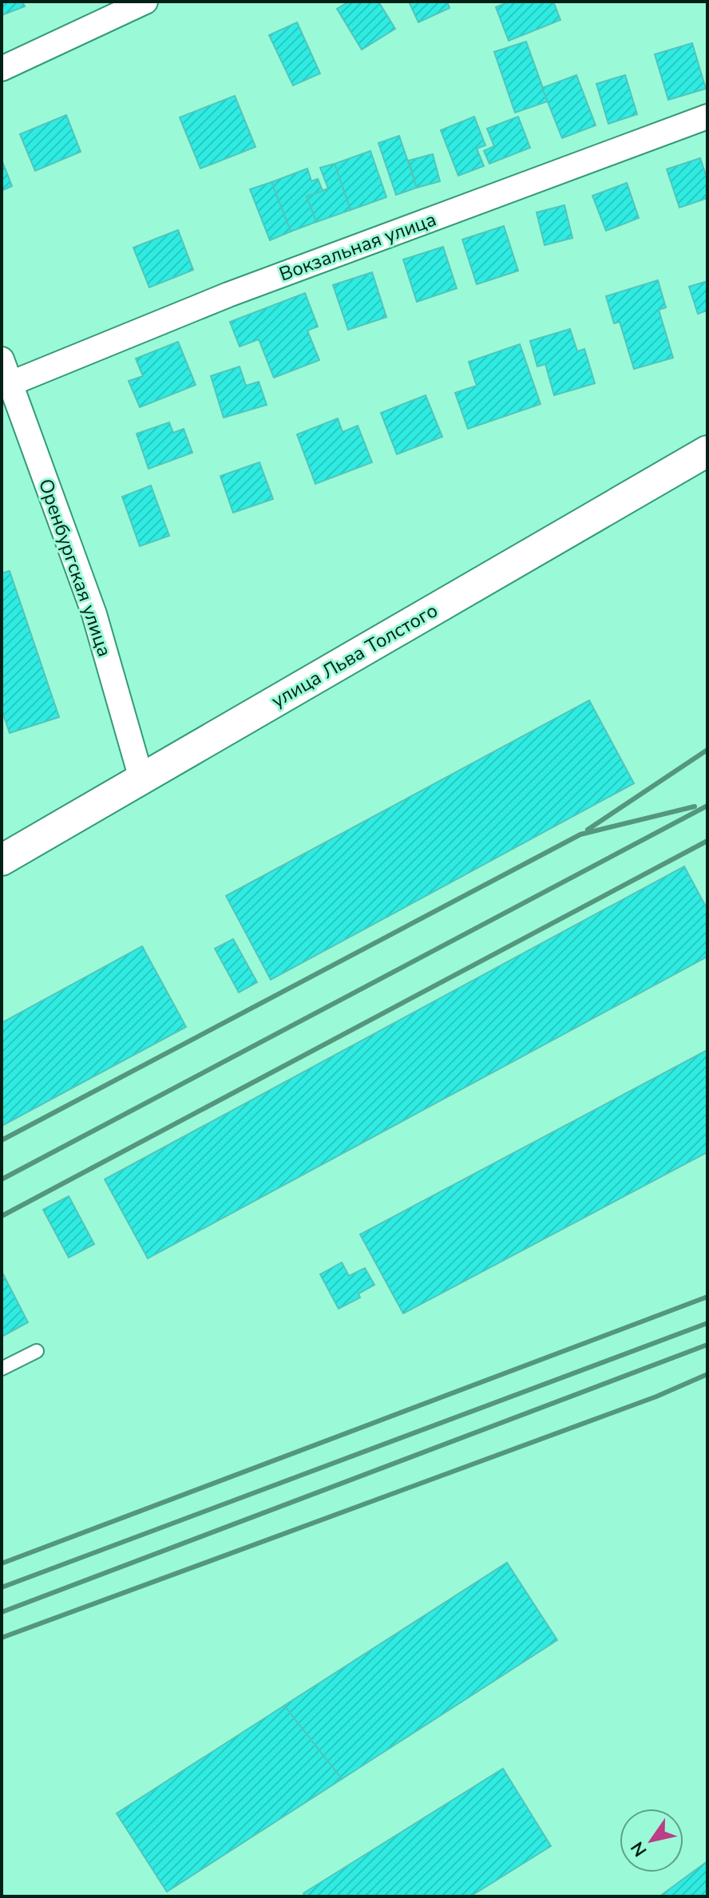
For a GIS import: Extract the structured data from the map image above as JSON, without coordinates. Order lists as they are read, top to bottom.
{
  "streets": {
    "street": ["Вокзальная улица", "Оренбургская улица", "улица Льва Толстого"]
  },
  "crossings": [
    ["Вокзальная улица", "Оренбургская улица"],
    ["Оренбургская улица", "улица Льва Толстого"]
  ],
  "north": "bottom left"
}
